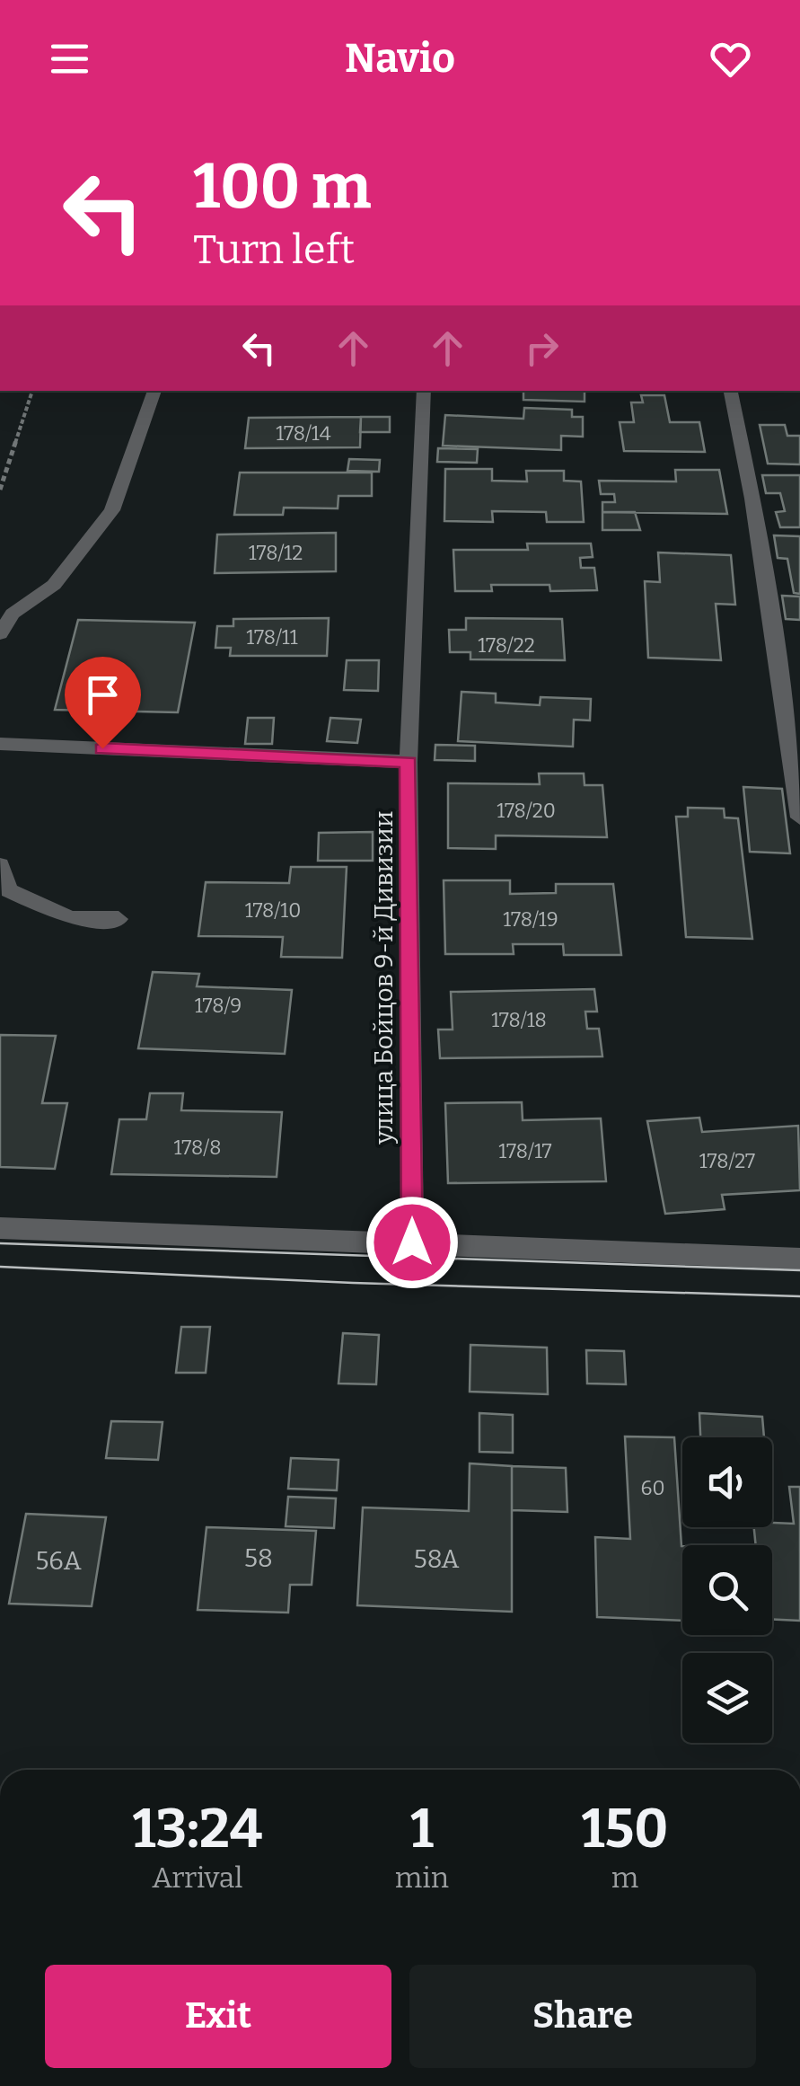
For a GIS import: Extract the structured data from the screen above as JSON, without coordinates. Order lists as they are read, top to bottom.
{
  "streets": {
    "street": ["улица Бойцов 9-й Дивизии"]
  },
  "house_numbers": [
    "178/14",
    "178/12",
    "178/11",
    "178/22",
    "178/20",
    "178/10",
    "178/19",
    "178/9",
    "178/18",
    "178/8",
    "178/17",
    "178/27",
    "60",
    "58",
    "58А",
    "56А"
  ],
  "page": {
    "header": "Navio",
    "turn": ["100 m", "Turn left"],
    "eta": [
      "13:24",
      "Arrival",
      "1",
      "min",
      "150",
      "m"
    ],
    "buttons": ["Exit", "Share"]
  }
}
